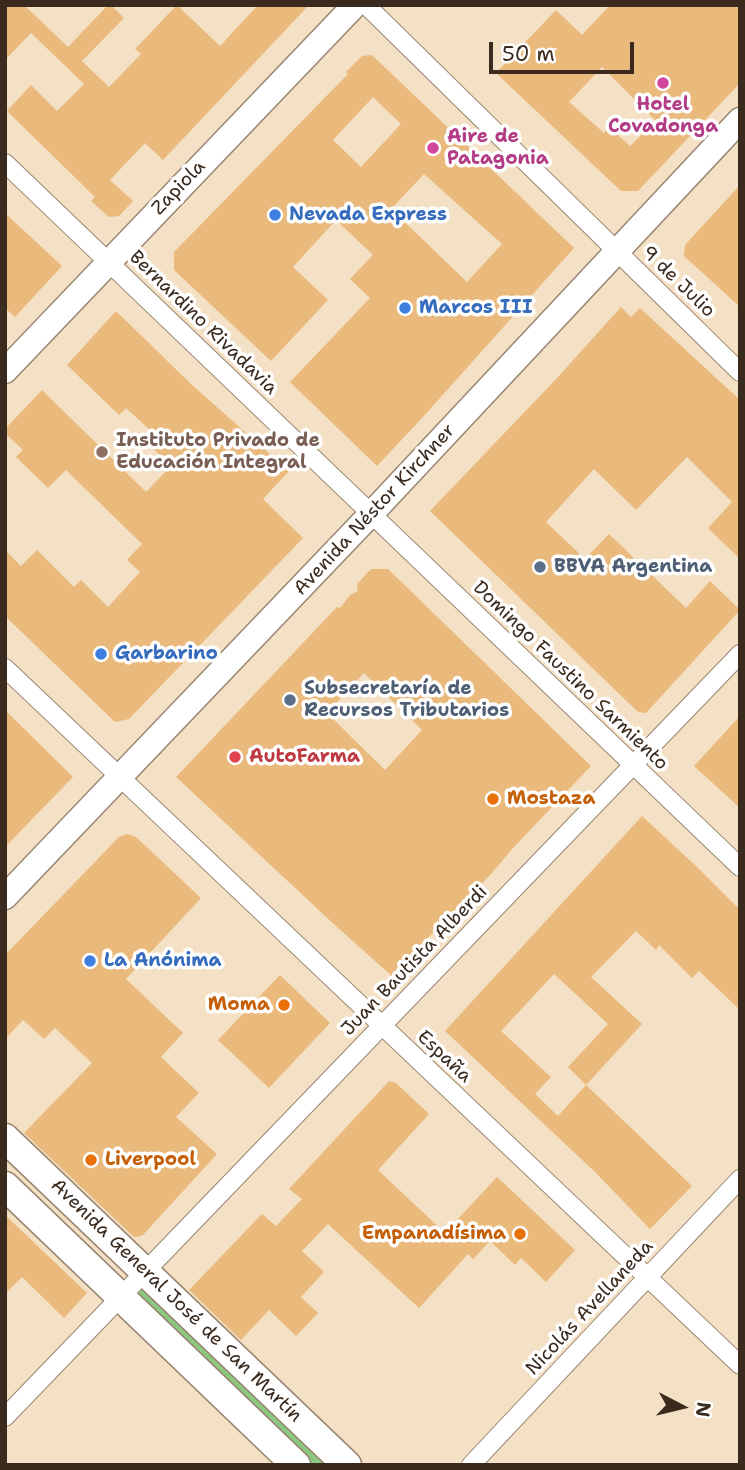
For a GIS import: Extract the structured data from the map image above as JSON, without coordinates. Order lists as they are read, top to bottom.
{
  "streets": {
    "main road": ["Zapiola", "Avenida Néstor Kirchner", "Avenida General José de San Martín"],
    "street": [
      "9 de Julio",
      "Bernardino Rivadavia",
      "Domingo Faustino Sarmiento",
      "Juan Bautista Alberdi",
      "España",
      "Nicolás Avellaneda"
    ]
  },
  "crossings": [
    ["Zapiola", "Bernardino Rivadavia"],
    ["9 de Julio", "Avenida Néstor Kirchner"],
    ["Bernardino Rivadavia", "Avenida Néstor Kirchner"],
    ["Bernardino Rivadavia", "Domingo Faustino Sarmiento"],
    ["Avenida Néstor Kirchner", "Domingo Faustino Sarmiento"],
    ["Avenida Néstor Kirchner", "España"],
    ["Domingo Faustino Sarmiento", "Juan Bautista Alberdi"],
    ["Juan Bautista Alberdi", "España"],
    ["Juan Bautista Alberdi", "Avenida General José de San Martín"],
    ["España", "Nicolás Avellaneda"]
  ],
  "places": [
    "Hotel Covadonga",
    "Aire de Patagonia",
    "Nevada Express",
    "Marcos III",
    "Instituto Privado de Educación Integral",
    "BBVA Argentina",
    "Garbarino",
    "Subsecretaría de Recursos Tributarios",
    "AutoFarma",
    "Mostaza",
    "La Anónima",
    "Moma",
    "Liverpool",
    "Empanadísima"
  ],
  "scale_bar": "50 m",
  "north": "right"
}
